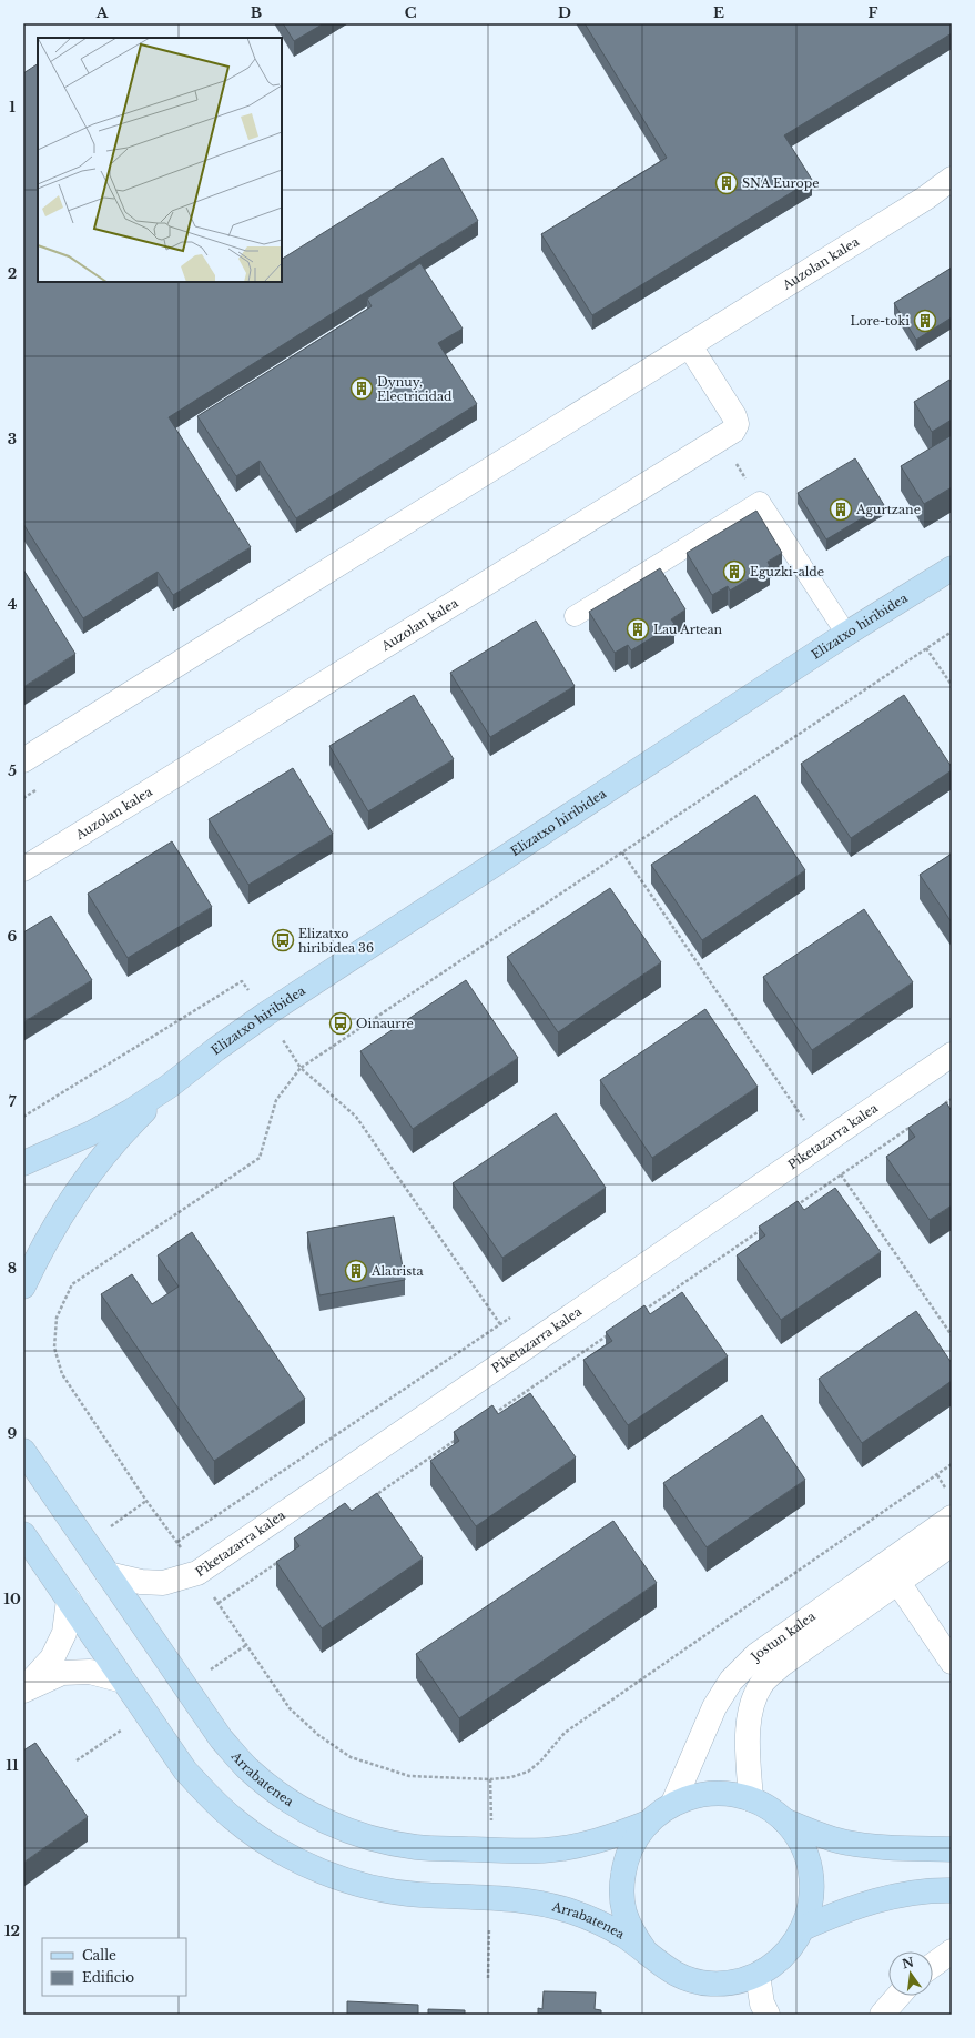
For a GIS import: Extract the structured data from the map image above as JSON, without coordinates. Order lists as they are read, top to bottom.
{
  "streets": {
    "main road": ["Elizatxo hiribidea", "Arrabatenea"],
    "street": ["Auzolan kalea", "Piketazarra kalea", "Jostun kalea"]
  },
  "crossings": [
    ["Piketazarra kalea", "Arrabatenea"],
    ["Jostun kalea", "Arrabatenea"]
  ],
  "places": {
    "building": [
      "SNA Europe",
      "Lore-toki",
      "Dynuy, Electricidad",
      "Agurtzane",
      "Eguzki-alde",
      "Lau Artean",
      "Alatrista"
    ],
    "bus stop": ["Elizatxo hiribidea 36", "Oinaurre"]
  },
  "legend": ["Calle", "Edificio"],
  "north": "top",
  "grid": {
    "columns": [
      "A",
      "B",
      "C",
      "D",
      "E",
      "F"
    ],
    "rows": [
      "1",
      "2",
      "3",
      "4",
      "5",
      "6",
      "7",
      "8",
      "9",
      "10",
      "11",
      "12"
    ]
  }
}
